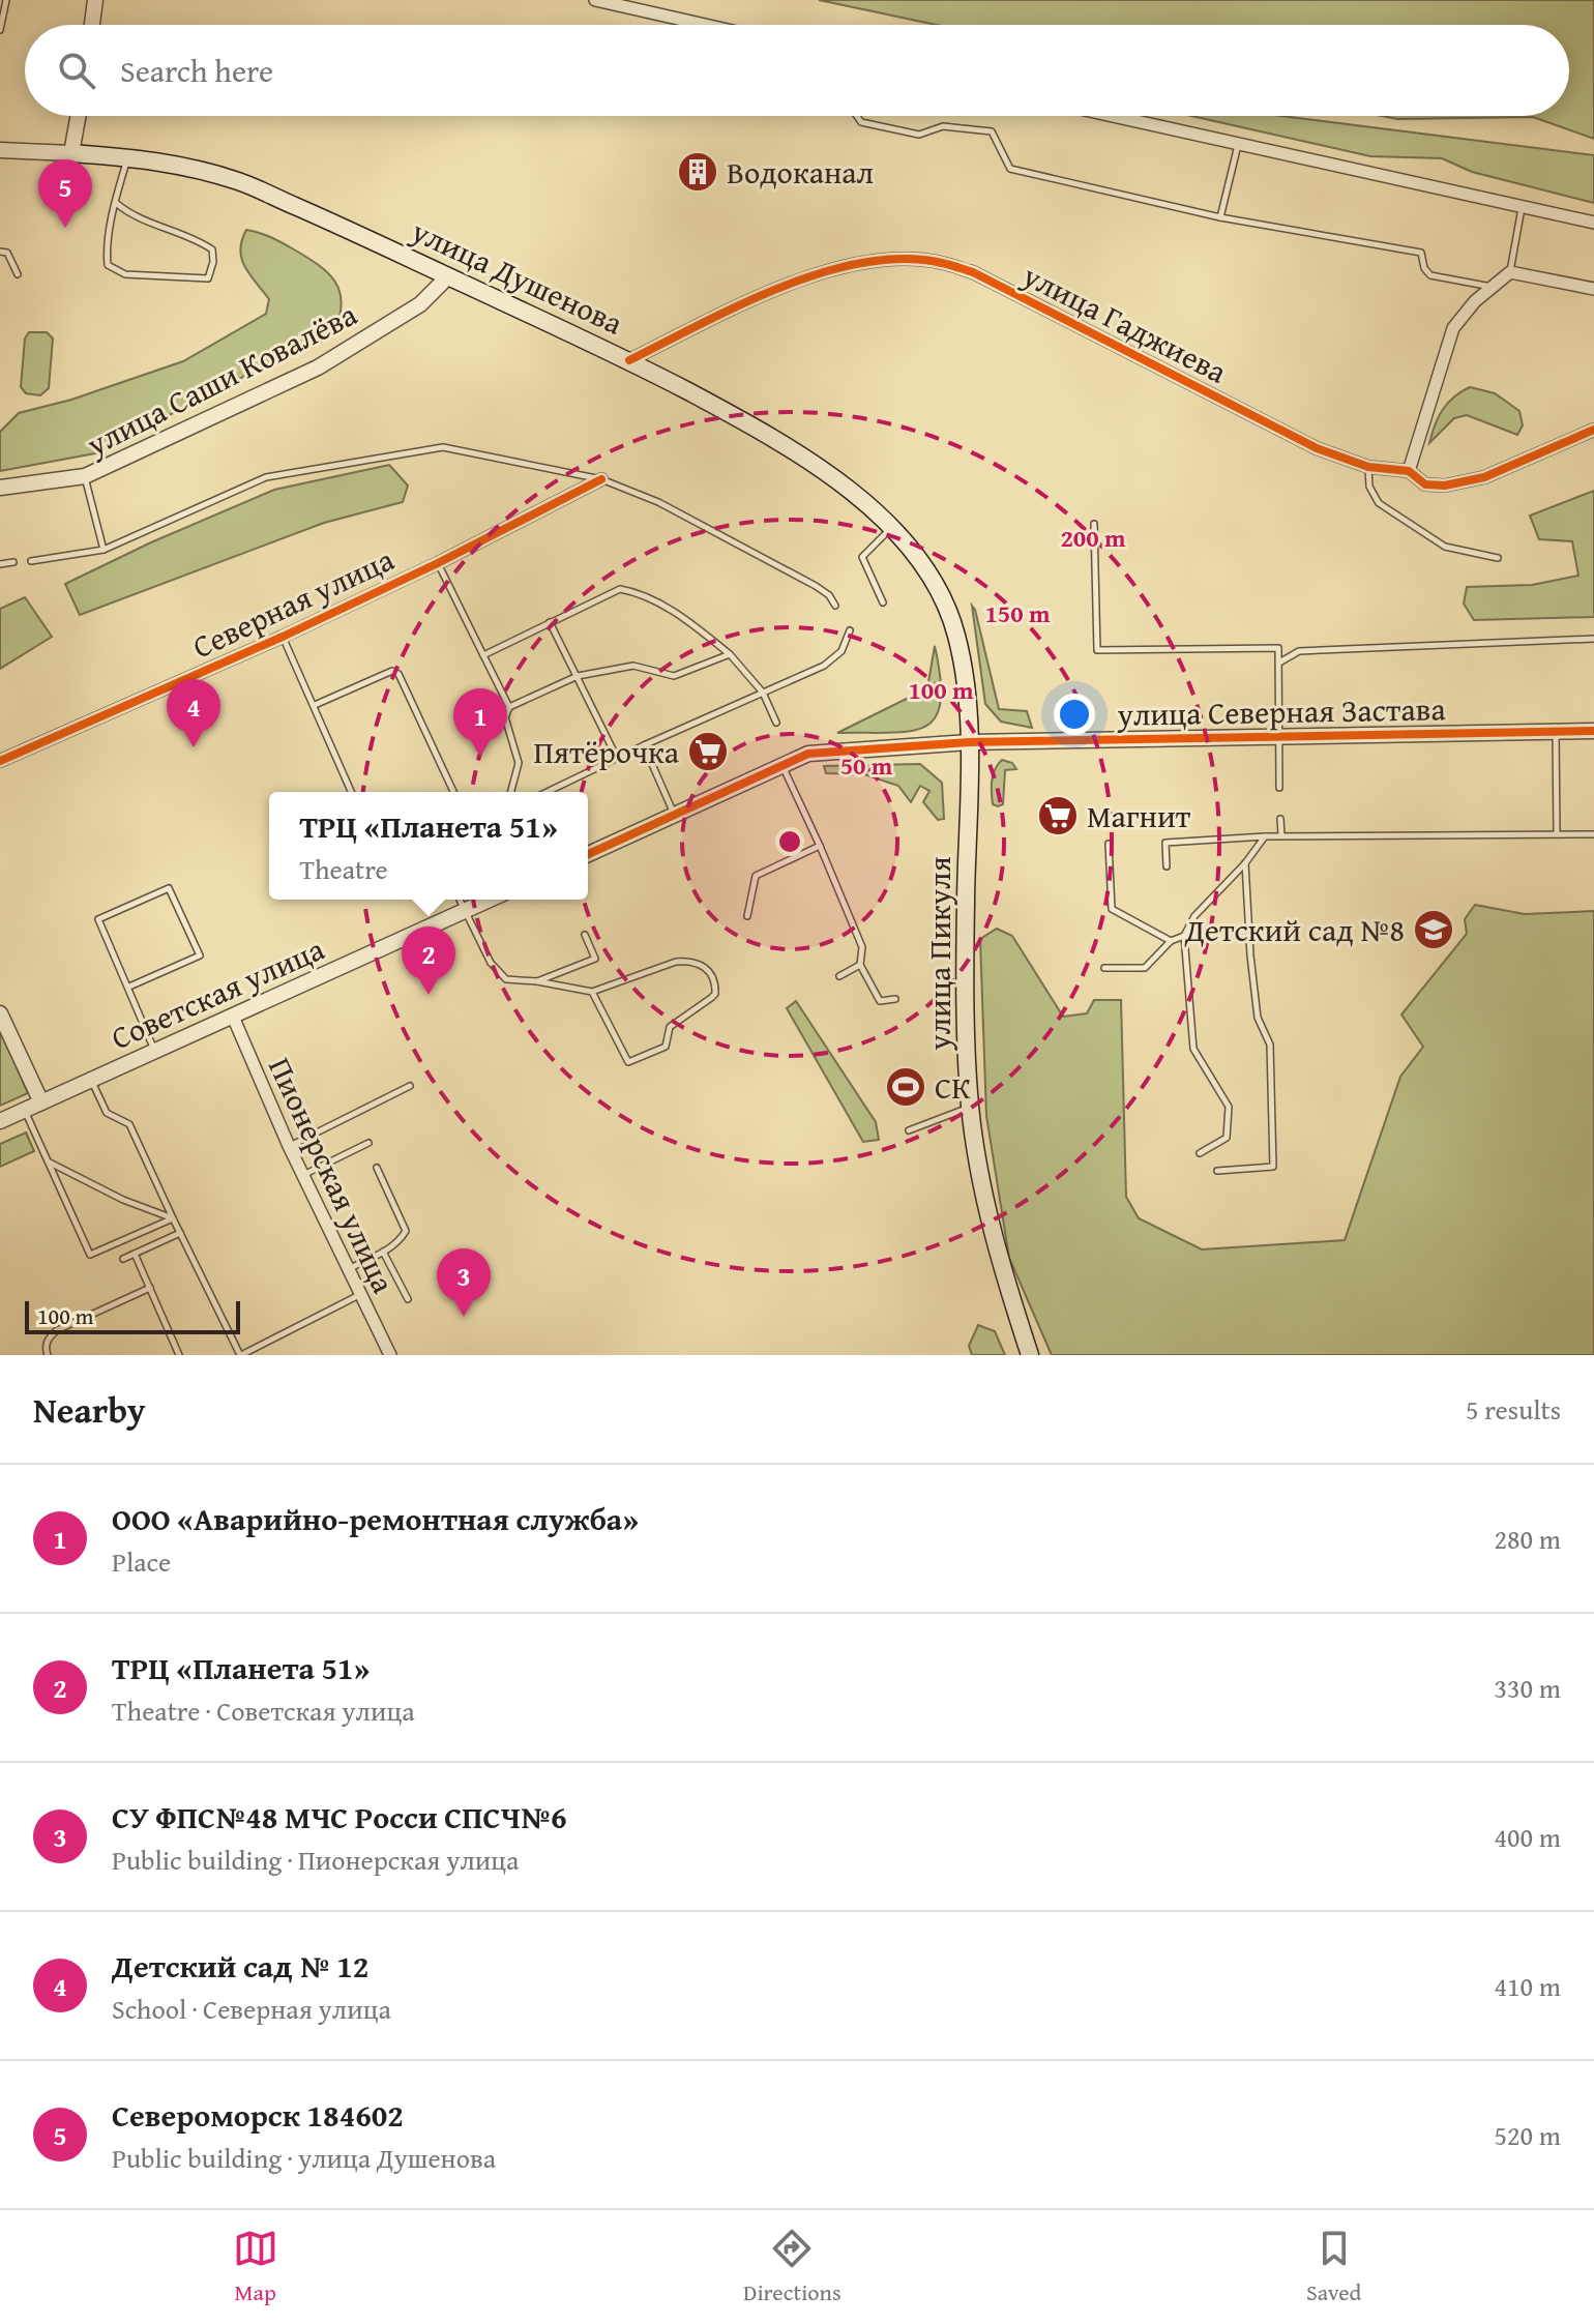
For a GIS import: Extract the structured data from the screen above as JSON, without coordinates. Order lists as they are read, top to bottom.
{
  "streets": {
    "main road": ["улица Душенова", "улица Пикуля"],
    "street": [
      "улица Гаджиева",
      "улица Саши Ковалёва",
      "Северная улица",
      "улица Северная Застава",
      "Советская улица",
      "Пионерская улица"
    ]
  },
  "crossings": [
    ["улица Душенова", "улица Гаджиева"],
    ["улица Душенова", "улица Саши Ковалёва"],
    ["улица Душенова", "улица Северная Застава"],
    ["улица Душенова", "улица Пикуля"],
    ["улица Северная Застава", "улица Пикуля"],
    ["Советская улица", "Пионерская улица"]
  ],
  "places": {
    "building": ["Водоканал"],
    "supermarket": ["Пятёрочка", "Магнит"],
    "school or university": ["Детский сад №8"],
    "sports": ["СК"]
  },
  "scale_bar": "100 m",
  "page": {
    "search": "Search here",
    "pins": [
      "5",
      "4",
      "1",
      "2",
      "3"
    ],
    "popup": ["ТРЦ «Планета 51»", "Theatre"],
    "scale": "100 m",
    "heading": ["Nearby", "5 results"],
    "list": [
      {
        "mark": "1",
        "name": "ООО «Аварийно-ремонтная служба»",
        "note": "Place",
        "value": "280 m"
      },
      {
        "mark": "2",
        "name": "ТРЦ «Планета 51»",
        "note": "Theatre · Советская улица",
        "value": "330 m"
      },
      {
        "mark": "3",
        "name": "СУ ФПС№48 МЧС Росси СПСЧ№6",
        "note": "Public building · Пионерская улица",
        "value": "400 m"
      },
      {
        "mark": "4",
        "name": "Детский сад № 12",
        "note": "School · Северная улица",
        "value": "410 m"
      },
      {
        "mark": "5",
        "name": "Североморск 184602",
        "note": "Public building · улица Душенова",
        "value": "520 m"
      }
    ],
    "nav": ["Map", "Directions", "Saved"]
  },
  "rings": [
    "200 m",
    "150 m",
    "100 m",
    "50 m"
  ]
}
